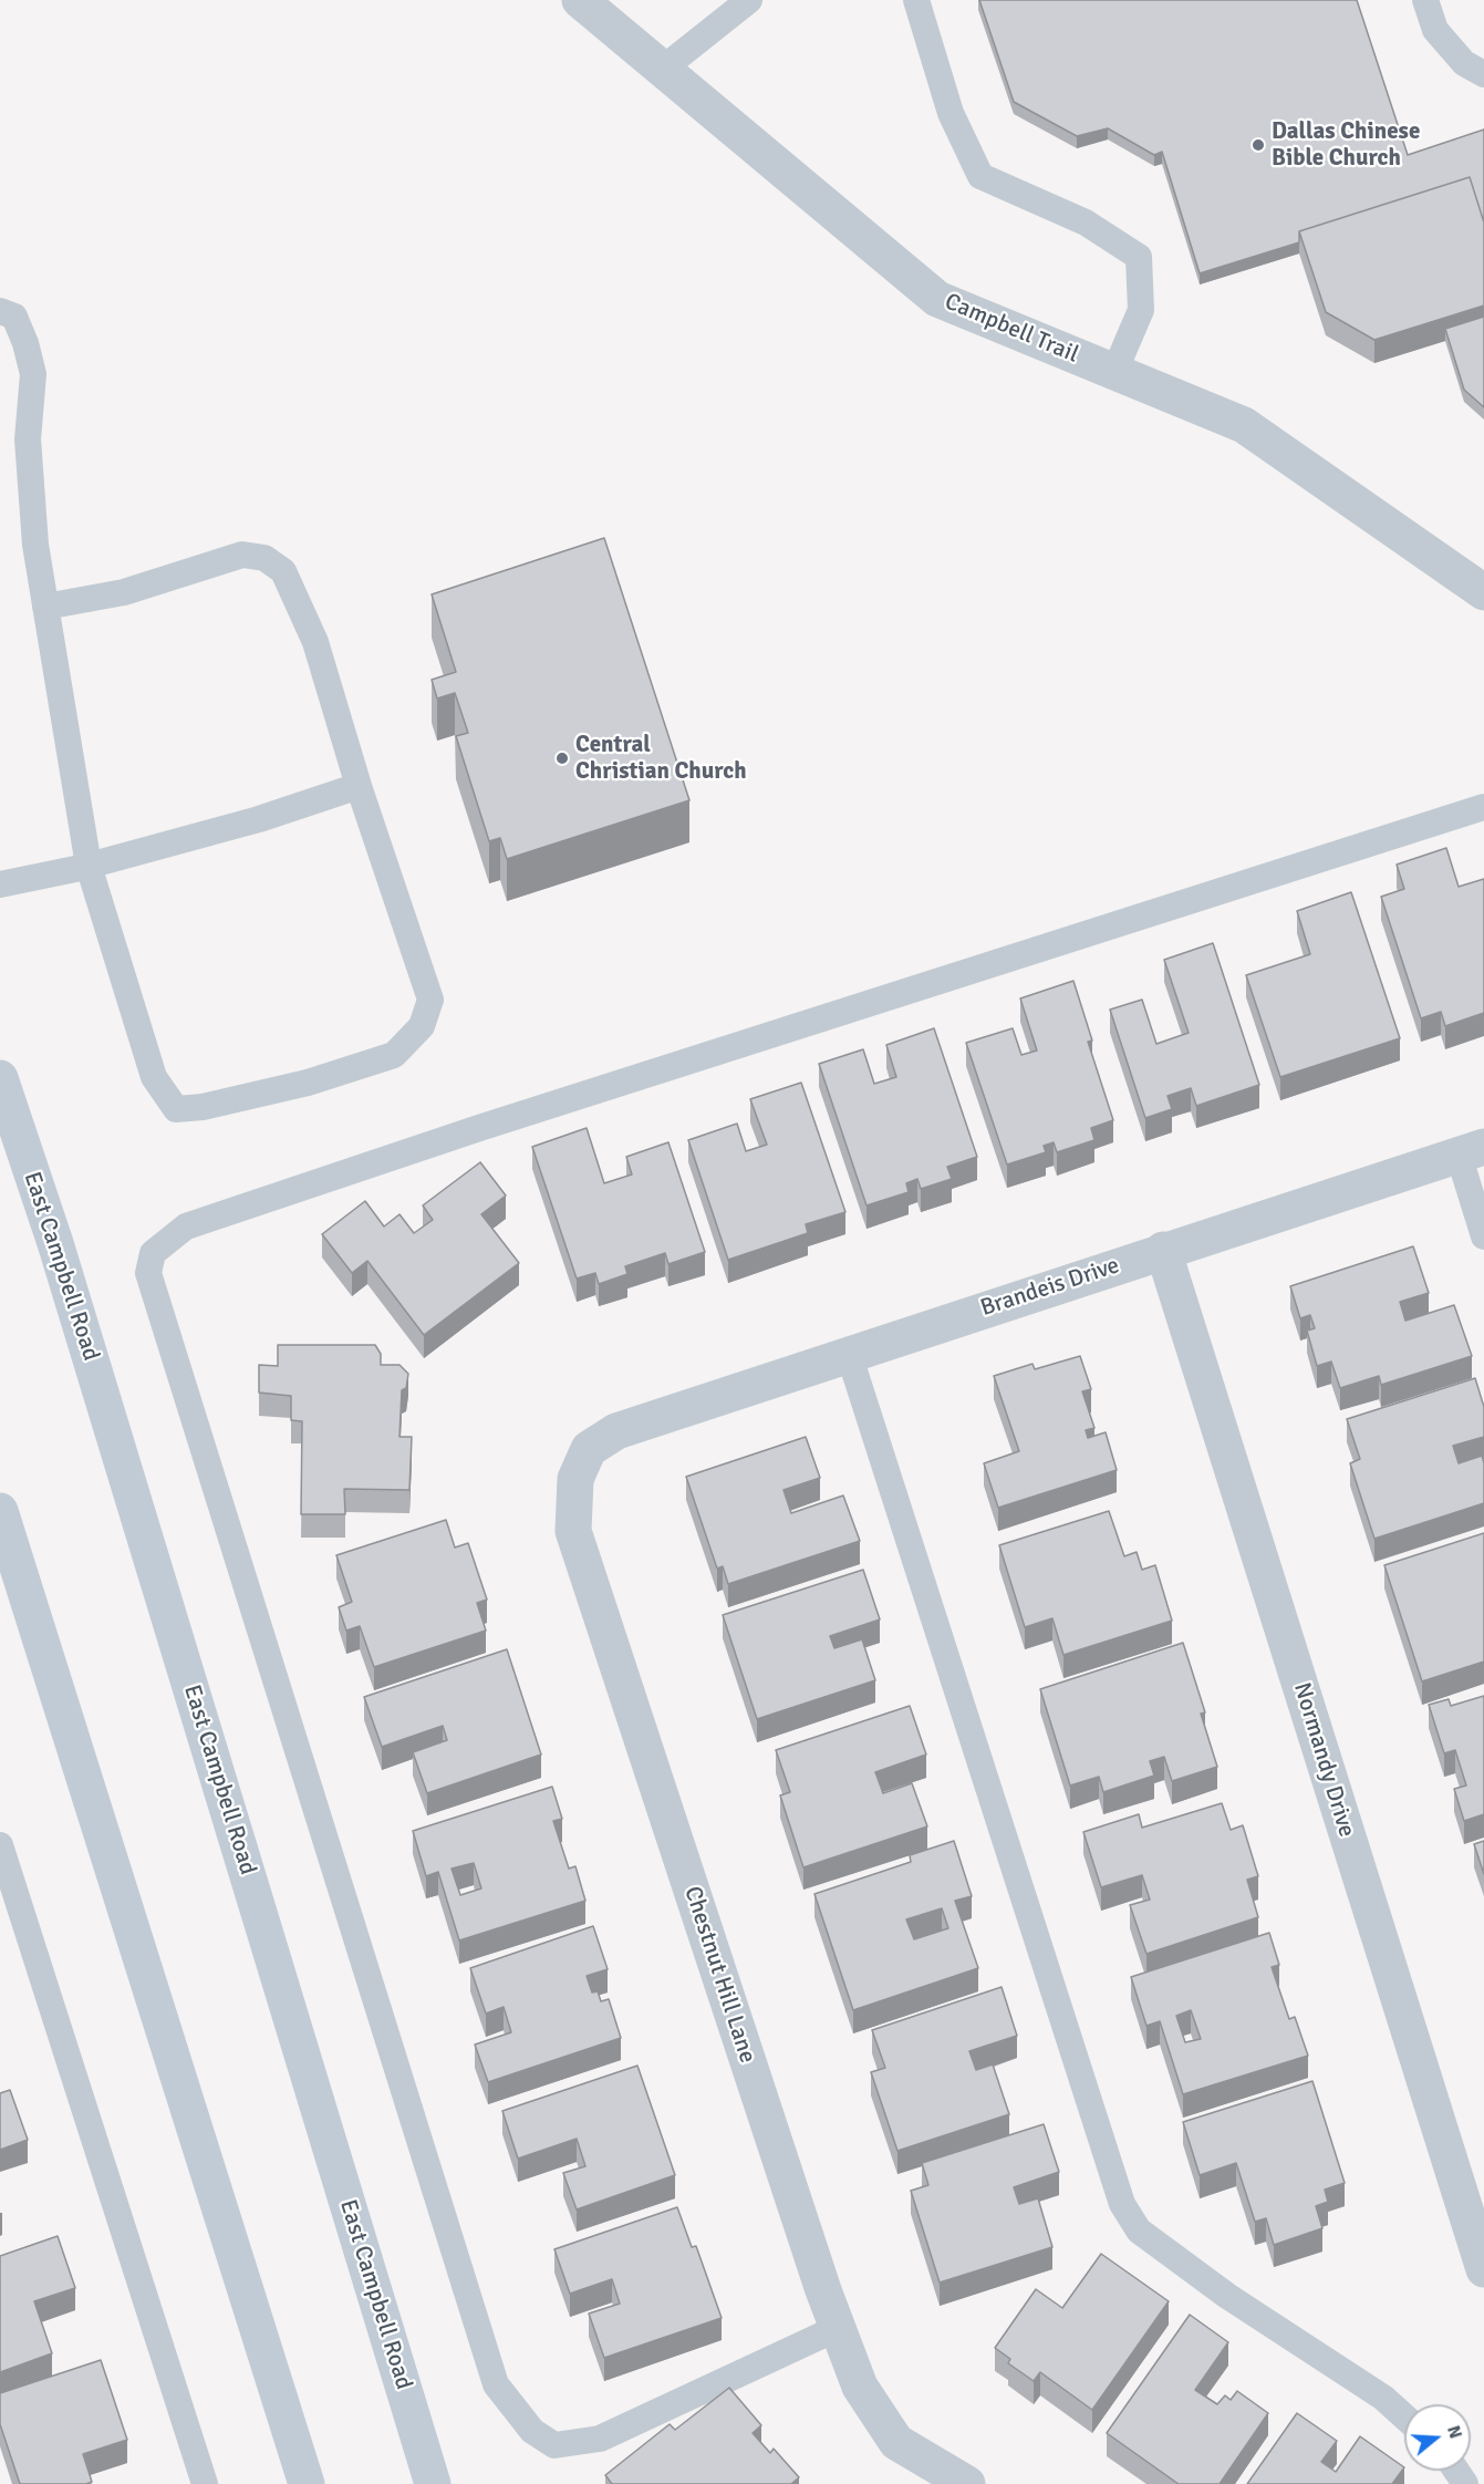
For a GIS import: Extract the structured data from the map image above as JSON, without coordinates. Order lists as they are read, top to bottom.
{
  "streets": {
    "main road": ["East Campbell Road"],
    "street": [
      "Campbell Trail",
      "Brandeis Drive",
      "Normandy Drive",
      "Chestnut Hill Lane"
    ]
  },
  "crossings": [
    ["Brandeis Drive", "Normandy Drive"],
    ["Brandeis Drive", "Chestnut Hill Lane"]
  ],
  "places": ["Dallas Chinese Bible Church", "Central Christian Church"],
  "north": "right"
}
